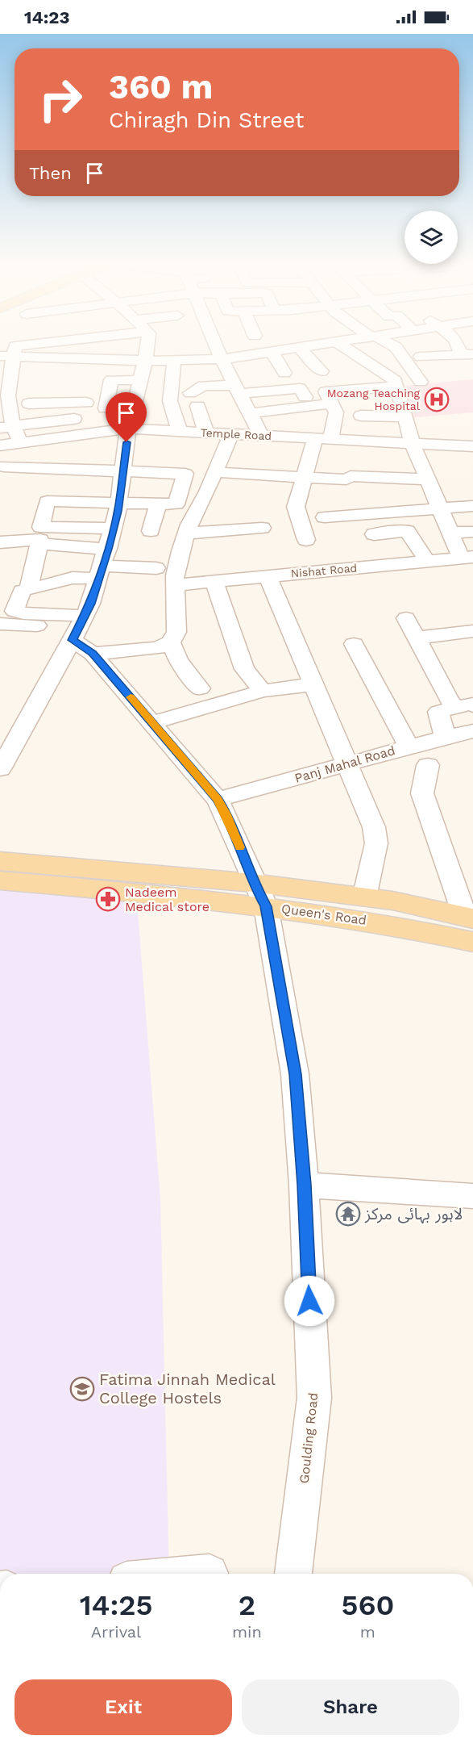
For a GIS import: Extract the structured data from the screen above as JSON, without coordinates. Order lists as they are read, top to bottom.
{
  "streets": {
    "main road": ["Queen's Road"],
    "street": [
      "Temple Road",
      "Nishat Road",
      "Panj Mahal Road",
      "Goulding Road"
    ]
  },
  "crossings": [
    ["Panj Mahal Road", "Goulding Road"],
    ["Queen's Road", "Goulding Road"]
  ],
  "places": {
    "hospital": ["Mozang Teaching Hospital"],
    "pharmacy": ["Nadeem Medical store"],
    "temple": ["لاہور بہائی مرکز"],
    "school or university": ["Fatima Jinnah Medical College Hostels"]
  },
  "page": {
    "status": "14:23",
    "turn": ["360 m", "Chiragh Din Street"],
    "then": "Then",
    "eta": [
      "14:25",
      "Arrival",
      "2",
      "min",
      "560",
      "m"
    ],
    "buttons": ["Exit", "Share"]
  }
}
